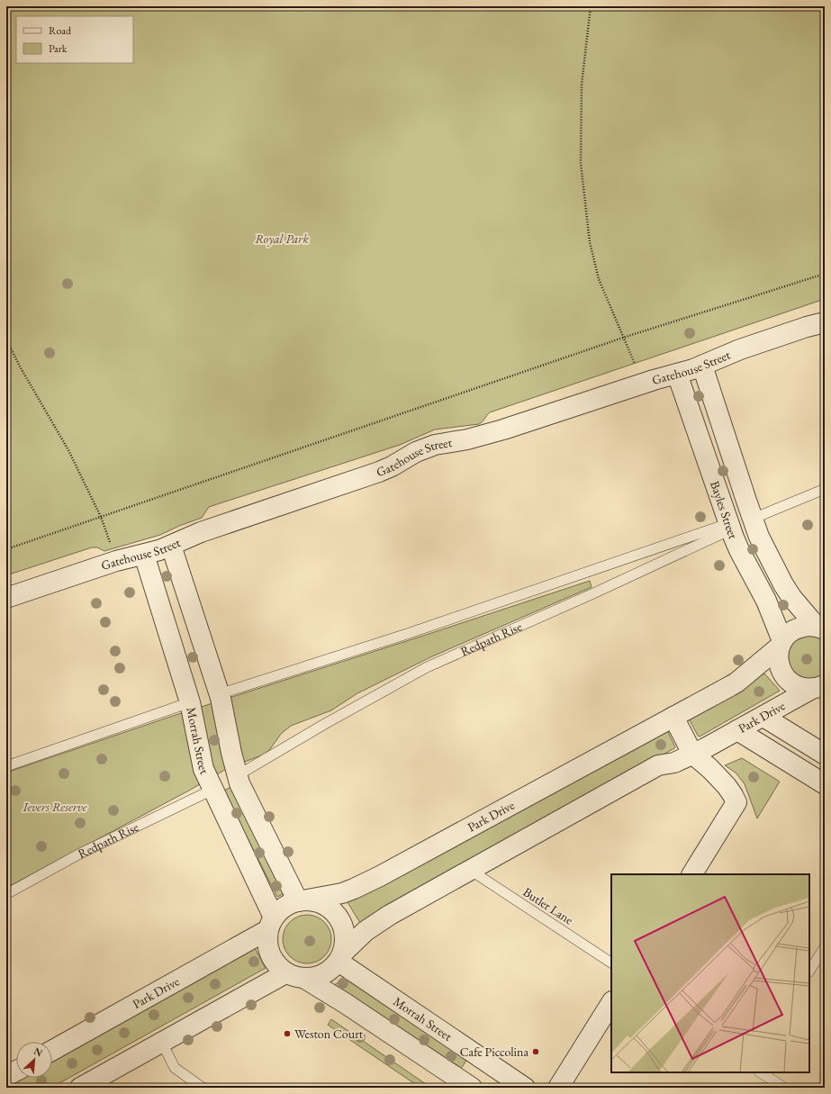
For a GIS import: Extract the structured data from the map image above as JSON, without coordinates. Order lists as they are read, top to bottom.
{
  "streets": {
    "street": [
      "Gatehouse Street",
      "Bayles Street",
      "Redpath Rise",
      "Park Drive",
      "Morrah Street"
    ],
    "lane": ["Butler Lane"]
  },
  "crossings": [
    ["Gatehouse Street", "Bayles Street"],
    ["Gatehouse Street", "Morrah Street"],
    ["Bayles Street", "Redpath Rise"],
    ["Bayles Street", "Park Drive"],
    ["Redpath Rise", "Morrah Street"],
    ["Park Drive", "Morrah Street"],
    ["Park Drive", "Butler Lane"]
  ],
  "parks": ["Royal Park", "Ievers Reserve"],
  "places": ["Weston Court", "Cafe Piccolina"],
  "legend": ["Road", "Park"],
  "north": "top right"
}
